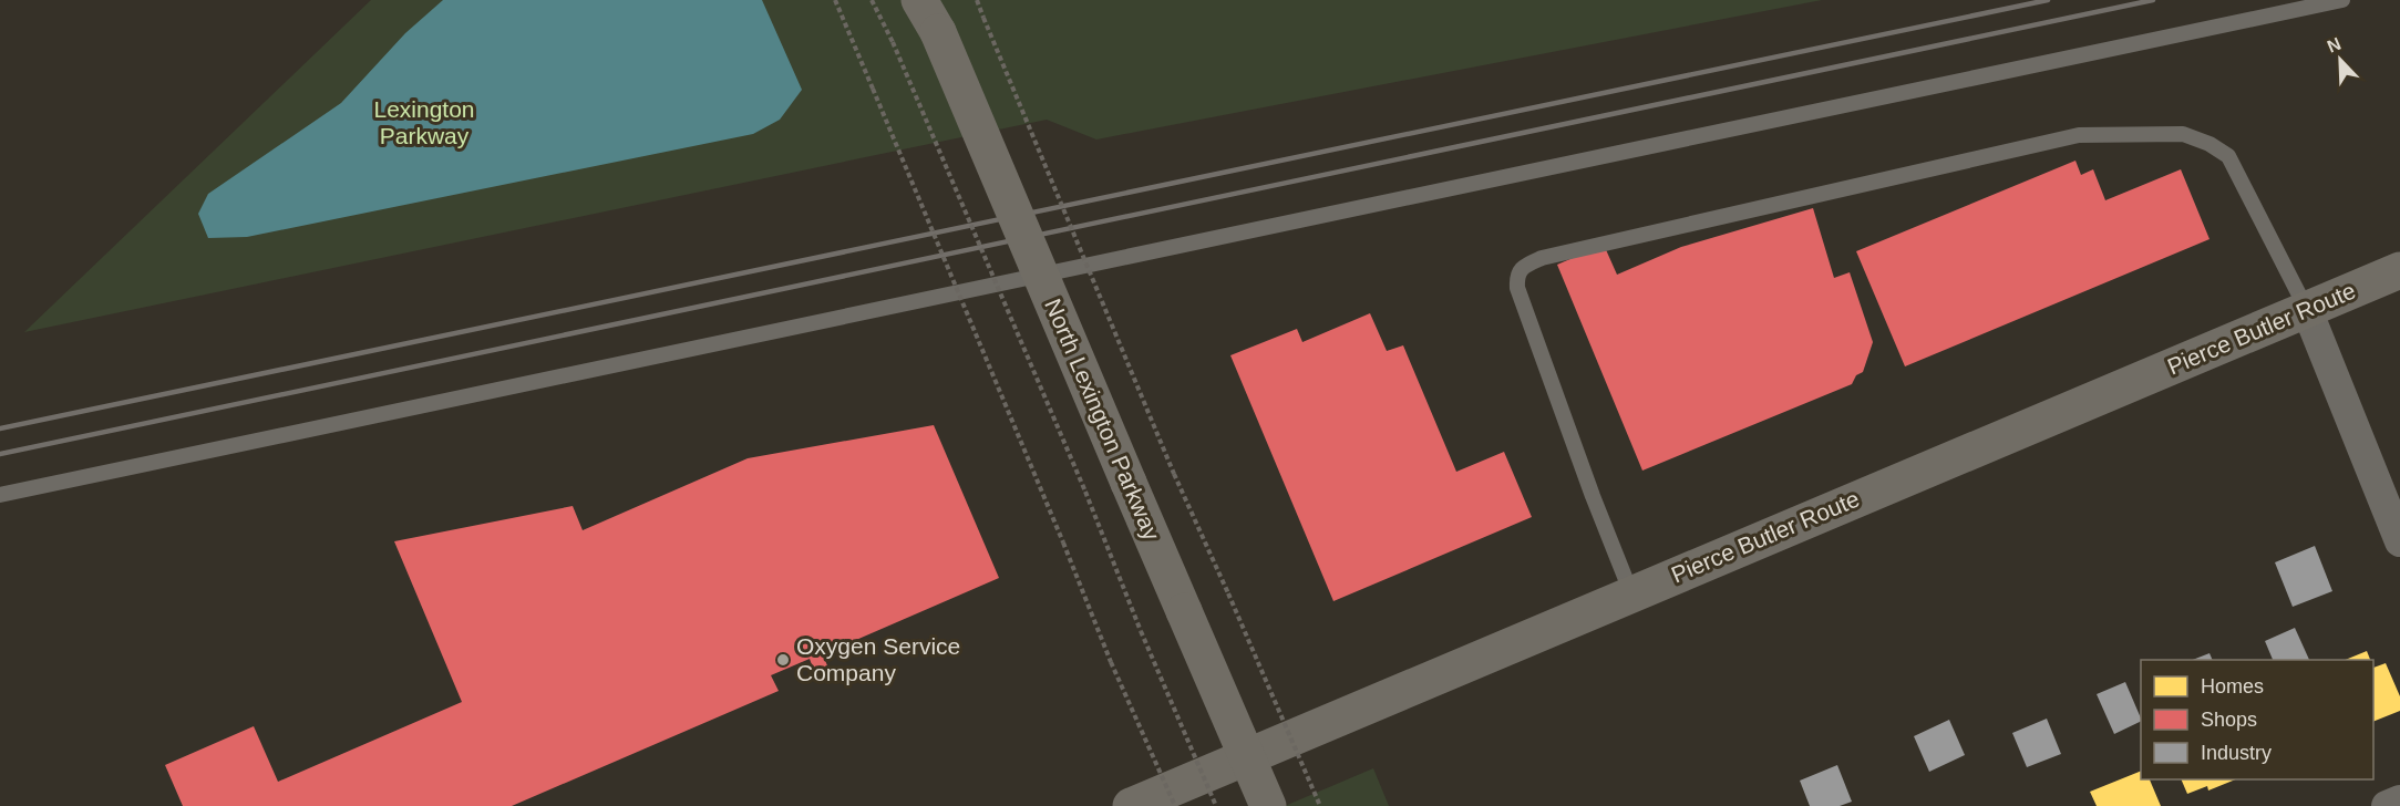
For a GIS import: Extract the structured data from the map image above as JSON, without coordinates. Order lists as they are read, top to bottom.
{
  "streets": {
    "main road": ["Pierce Butler Route", "North Lexington Parkway"]
  },
  "parks": ["Lexington Parkway"],
  "places": ["Oxygen Service Company"],
  "legend": ["Homes", "Shops", "Industry"],
  "north": "top left"
}
